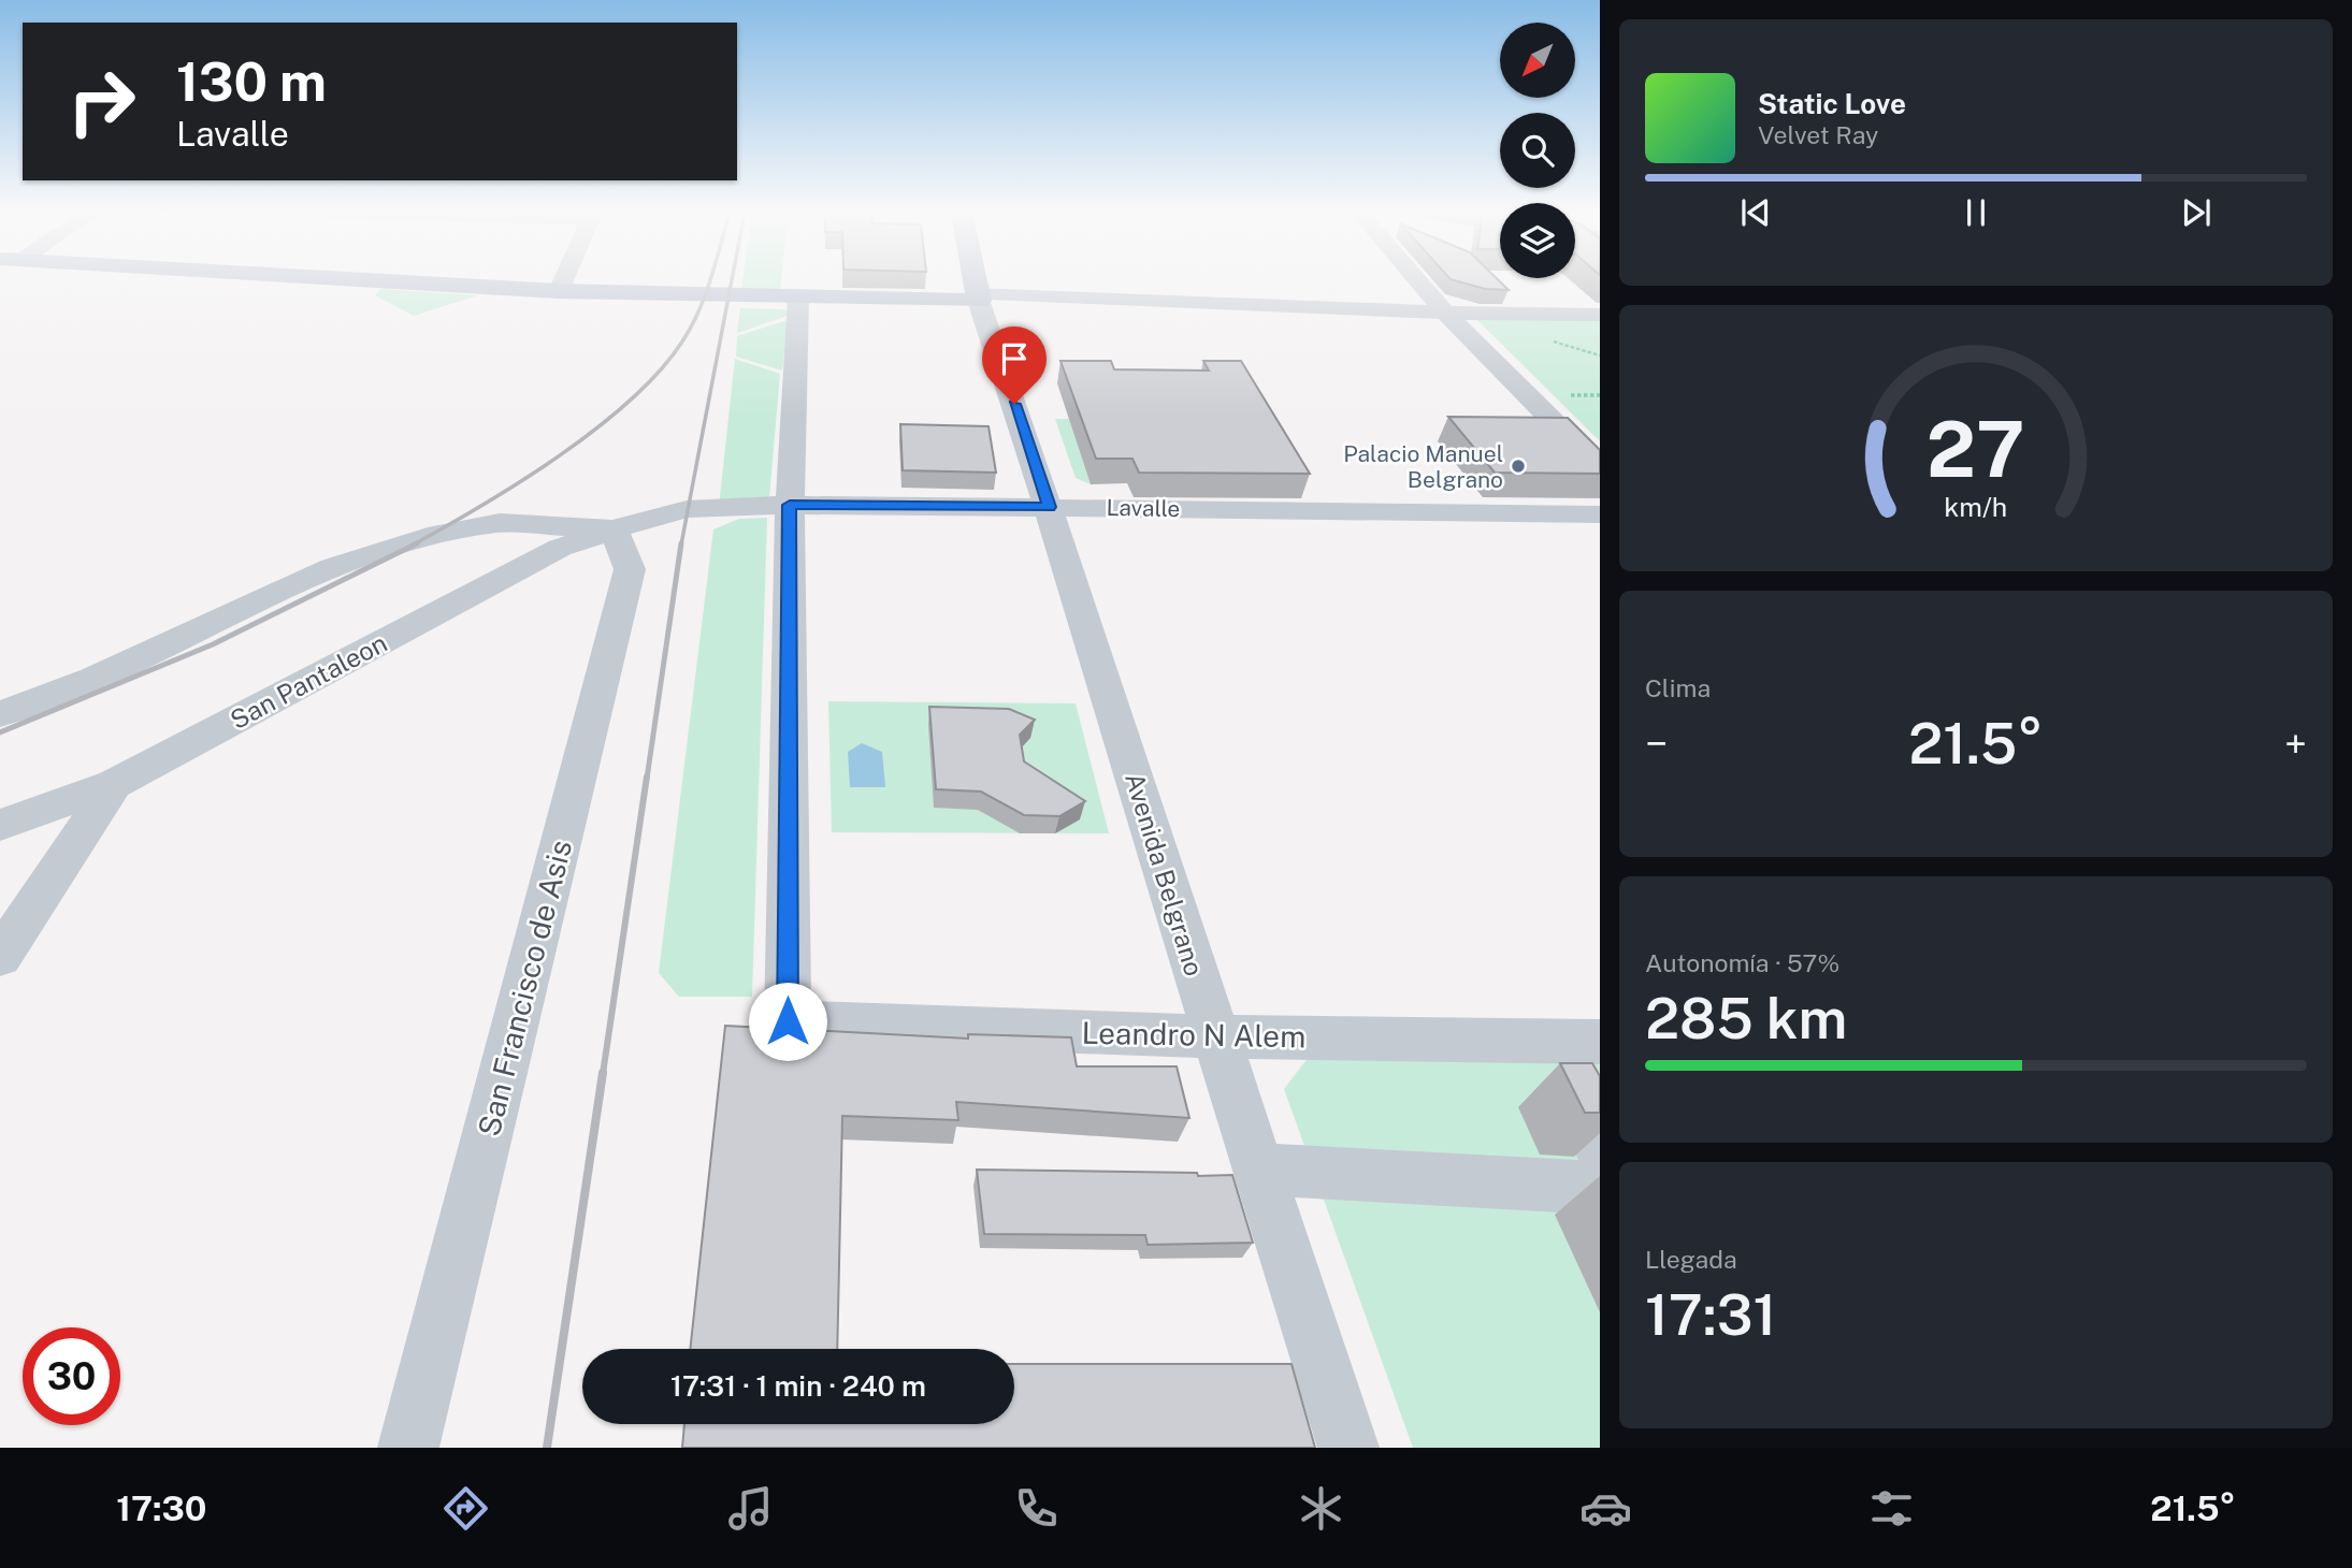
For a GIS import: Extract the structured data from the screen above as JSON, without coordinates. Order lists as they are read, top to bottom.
{
  "streets": {
    "street": [
      "Lavalle",
      "San Pantaleon",
      "Avenida Belgrano",
      "San Francisco de Asis",
      "Leandro N Alem"
    ]
  },
  "crossings": [
    ["Lavalle", "San Pantaleon"],
    ["Lavalle", "Avenida Belgrano"],
    ["Lavalle", "Leandro N Alem"],
    ["San Pantaleon", "San Francisco de Asis"],
    ["Avenida Belgrano", "Leandro N Alem"]
  ],
  "places": ["Palacio Manuel Belgrano"],
  "north": "bottom left",
  "page": {
    "turn": ["130 m", "Lavalle"],
    "song": ["Static Love", "Velvet Ray"],
    "tile": [
      "Clima",
      ["Autonomía · 57%", "285 km"],
      ["Llegada", "17:31"]
    ],
    "heat": ["−", "21.5°", "+"],
    "limit": "30",
    "trip": "17:31 · 1 min · 240 m",
    "tabs": ["17:30", "21.5°"],
    "gauge": ["27", "km/h"]
  }
}
